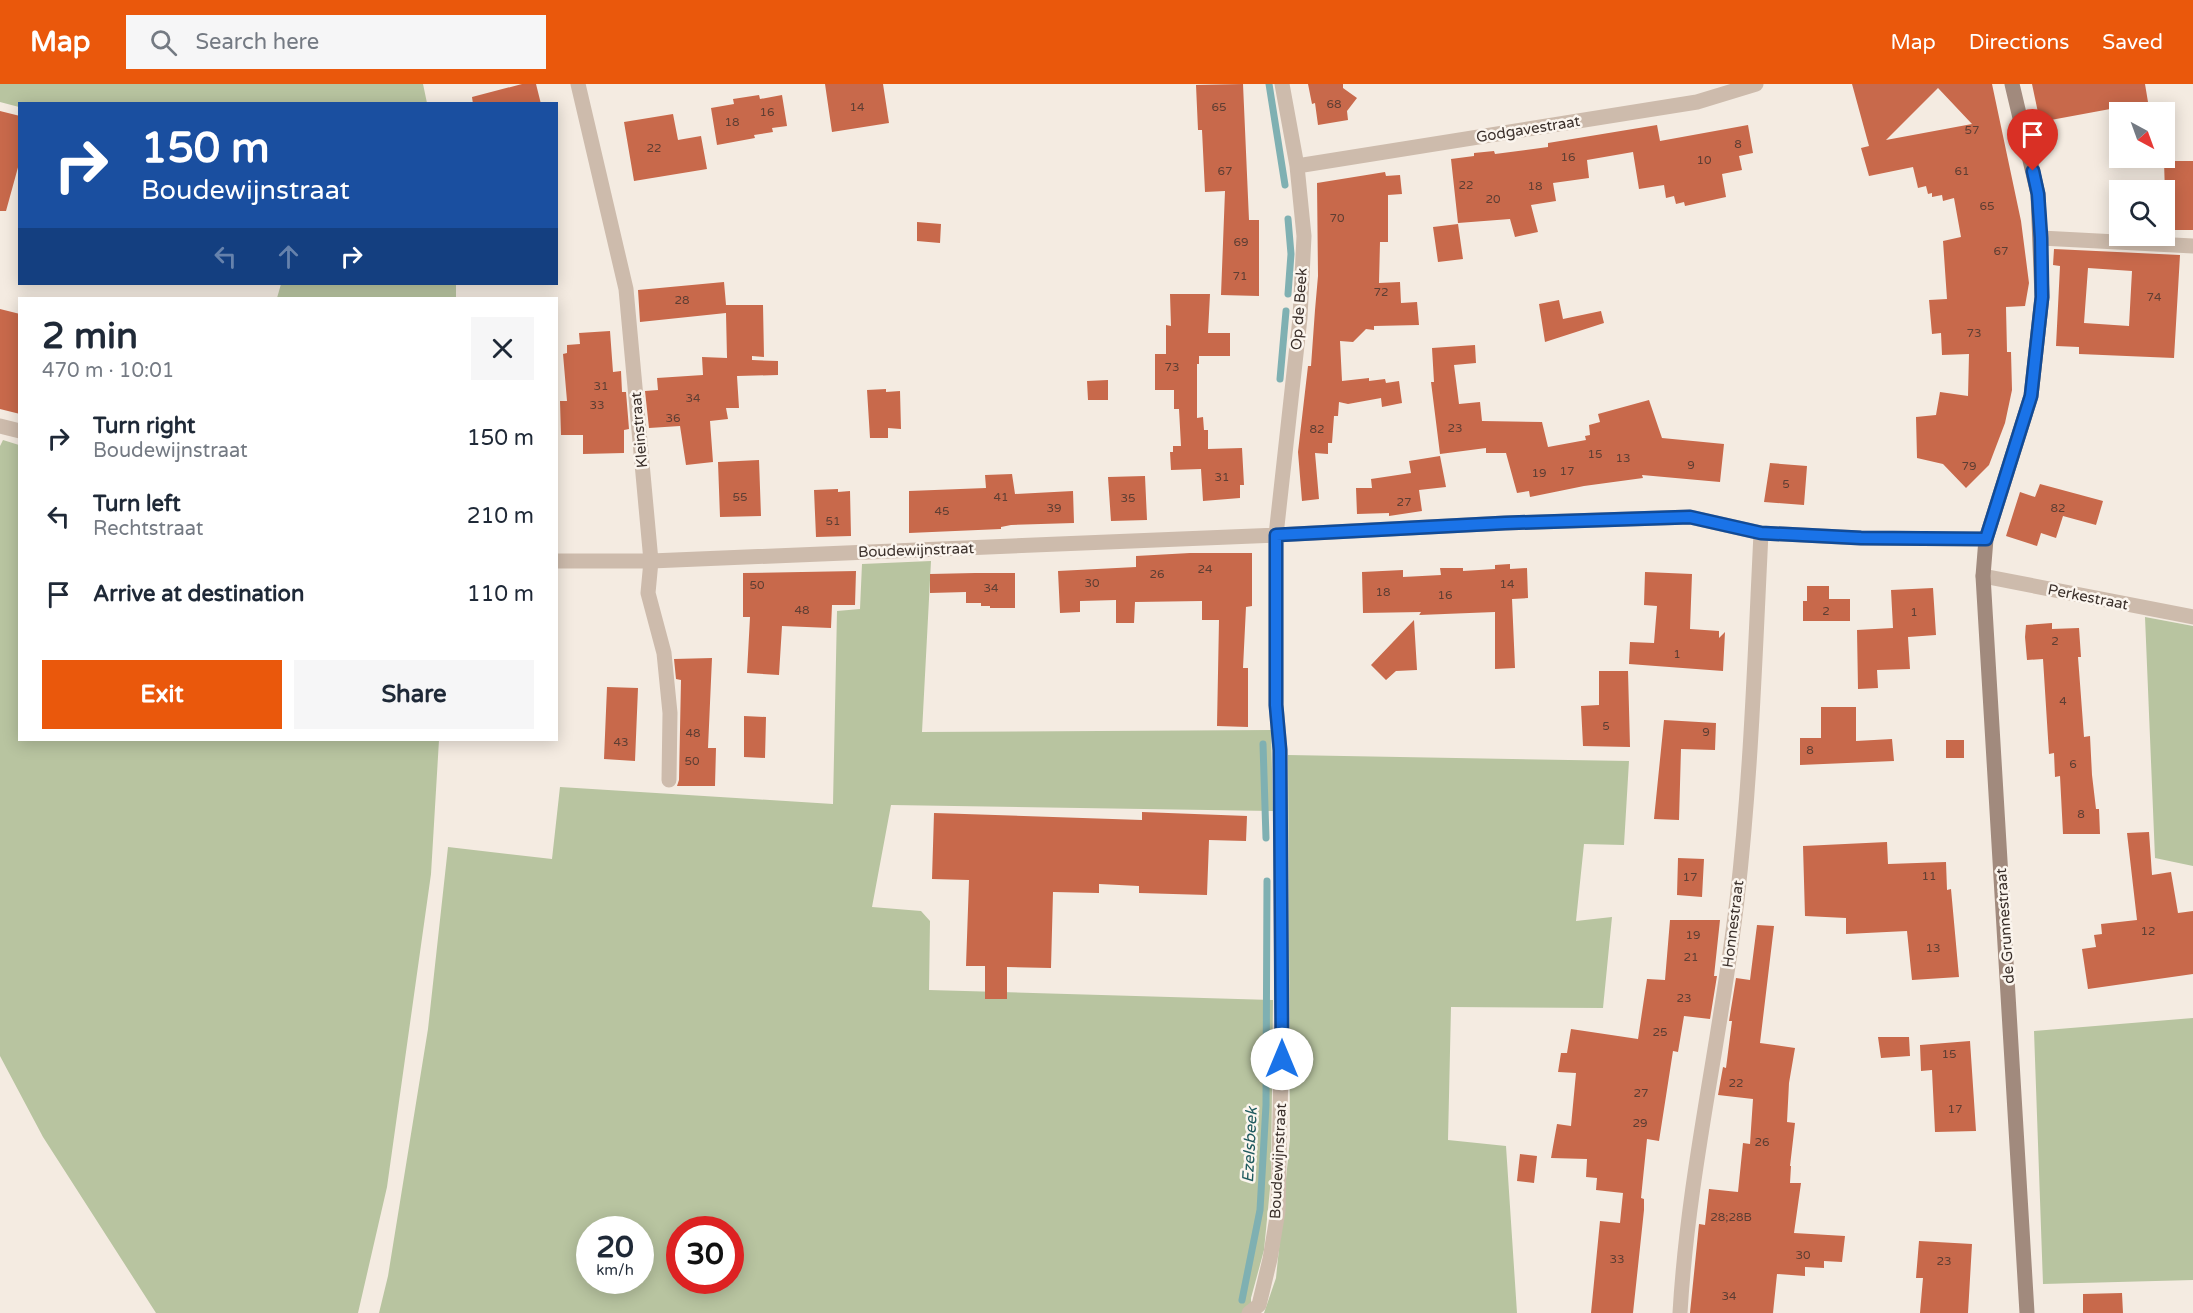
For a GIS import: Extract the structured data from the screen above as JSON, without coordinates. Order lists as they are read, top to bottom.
{
  "streets": {
    "street": [
      "Godgavestraat",
      "Op de Beek",
      "Kleinstraat",
      "Boudewijnstraat",
      "Perkestraat",
      "Honnestraat",
      "de Grunnestraat"
    ]
  },
  "crossings": [
    ["Godgavestraat", "Op de Beek"],
    ["Op de Beek", "Boudewijnstraat"],
    ["Kleinstraat", "Boudewijnstraat"],
    ["Boudewijnstraat", "Honnestraat"],
    ["Boudewijnstraat", "de Grunnestraat"],
    ["Perkestraat", "de Grunnestraat"]
  ],
  "water": ["Ezelsbeek"],
  "house_numbers": [
    "68",
    "14",
    "65",
    "16",
    "18",
    "57",
    "8",
    "22",
    "16",
    "10",
    "67",
    "61",
    "22",
    "18",
    "20",
    "65",
    "70",
    "69",
    "67",
    "71",
    "72",
    "74",
    "28",
    "73",
    "73",
    "31",
    "34",
    "33",
    "36",
    "23",
    "82",
    "15",
    "13",
    "9",
    "79",
    "17",
    "19",
    "31",
    "5",
    "55",
    "41",
    "35",
    "27",
    "39",
    "82",
    "45",
    "51",
    "24",
    "26",
    "30",
    "14",
    "50",
    "34",
    "18",
    "16",
    "48",
    "2",
    "1",
    "2",
    "1",
    "4",
    "5",
    "9",
    "48",
    "43",
    "8",
    "50",
    "6",
    "8",
    "11",
    "17",
    "12",
    "19",
    "13",
    "21",
    "23",
    "25",
    "15",
    "22",
    "27",
    "17",
    "29",
    "26",
    "28;28B",
    "30",
    "33",
    "23",
    "34"
  ],
  "north": "bottom right",
  "page": {
    "header": "Map",
    "search": "Search here",
    "nav": ["Map", "Directions", "Saved"],
    "turn": ["150 m", "Boudewijnstraat"],
    "heading": ["2 min", "470 m · 10:01"],
    "list": [
      {
        "name": "Turn right",
        "note": "Boudewijnstraat",
        "value": "150 m"
      },
      {
        "name": "Turn left",
        "note": "Rechtstraat",
        "value": "210 m"
      },
      {
        "name": "Arrive at destination",
        "value": "110 m"
      }
    ],
    "buttons": ["Exit", "Share"],
    "speed": "20 km/h",
    "limit": "30"
  }
}
